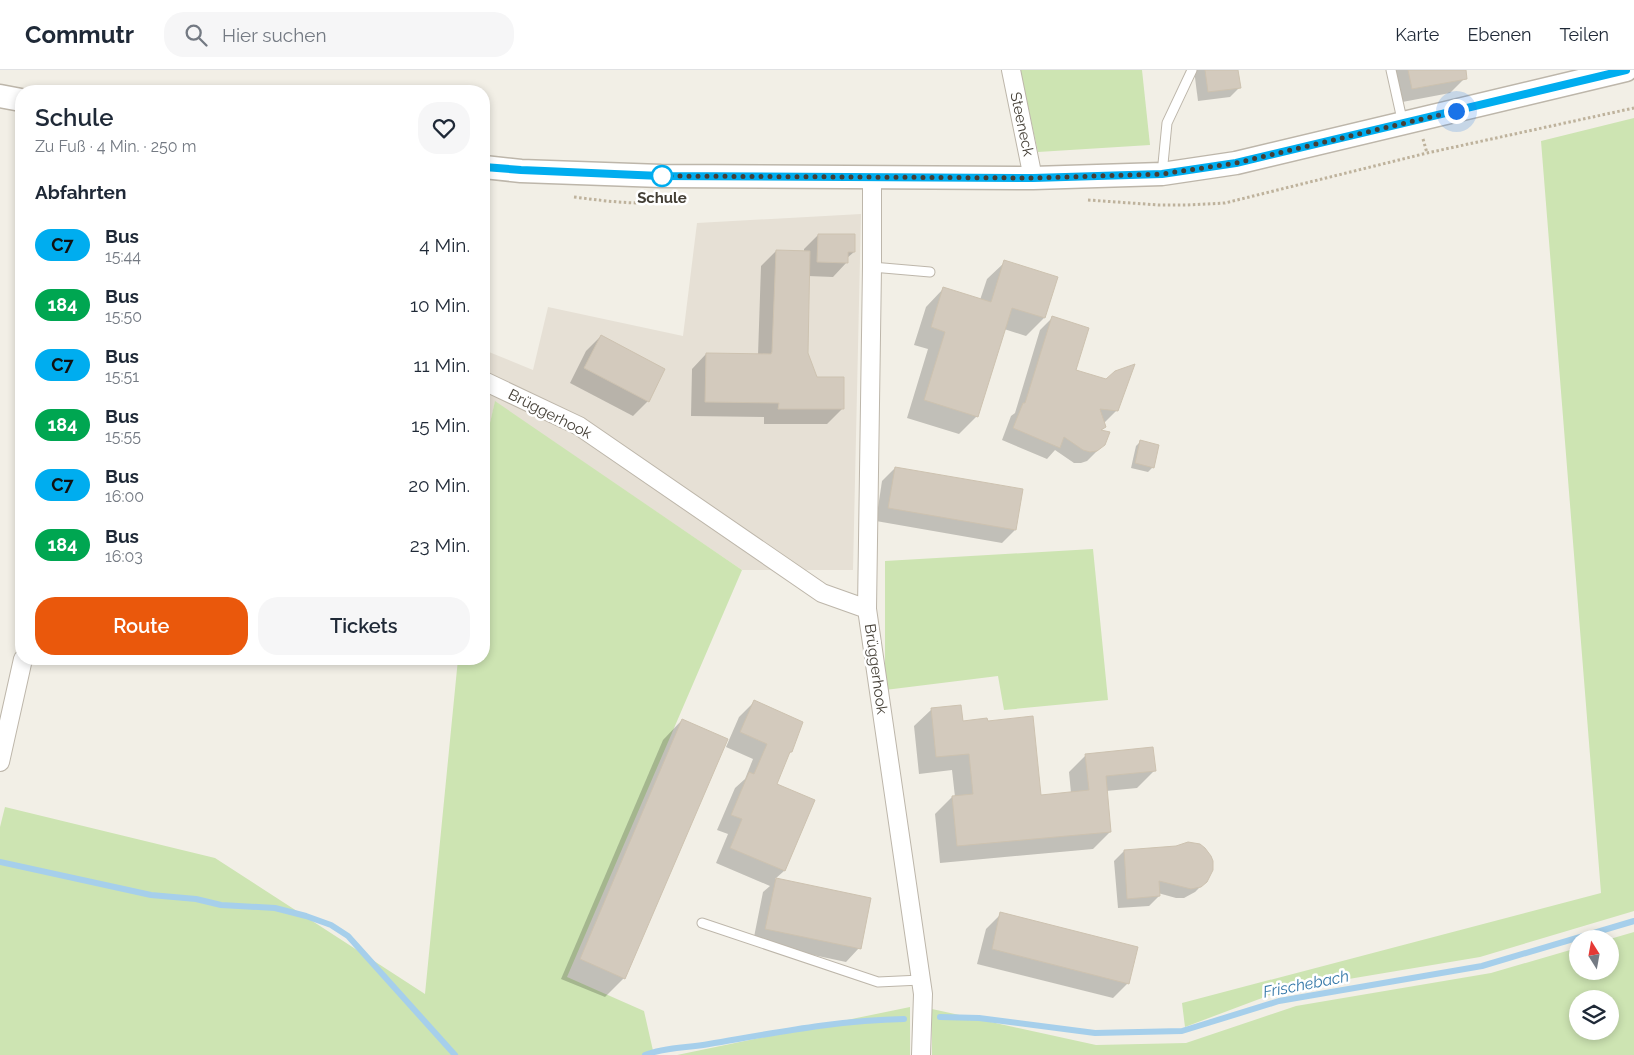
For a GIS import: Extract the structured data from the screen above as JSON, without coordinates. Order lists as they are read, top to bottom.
{
  "streets": {
    "street": ["Steeneck", "Brüggerhook"]
  },
  "water": ["Frischebach"],
  "places": ["Schule"],
  "lines": ["bus line C7"],
  "north": "top",
  "page": {
    "header": "Commutr",
    "search": "Hier suchen",
    "nav": ["Karte", "Ebenen", "Teilen"],
    "heading": [
      ["Schule", "Zu Fuß · 4 Min. · 250 m"],
      "Abfahrten"
    ],
    "list": [
      {
        "mark": "C7",
        "name": "Bus",
        "note": "15:44",
        "value": "4 Min."
      },
      {
        "mark": "184",
        "name": "Bus",
        "note": "15:50",
        "value": "10 Min."
      },
      {
        "mark": "C7",
        "name": "Bus",
        "note": "15:51",
        "value": "11 Min."
      },
      {
        "mark": "184",
        "name": "Bus",
        "note": "15:55",
        "value": "15 Min."
      },
      {
        "mark": "C7",
        "name": "Bus",
        "note": "16:00",
        "value": "20 Min."
      },
      {
        "mark": "184",
        "name": "Bus",
        "note": "16:03",
        "value": "23 Min."
      }
    ],
    "buttons": ["Route", "Tickets"]
  }
}
